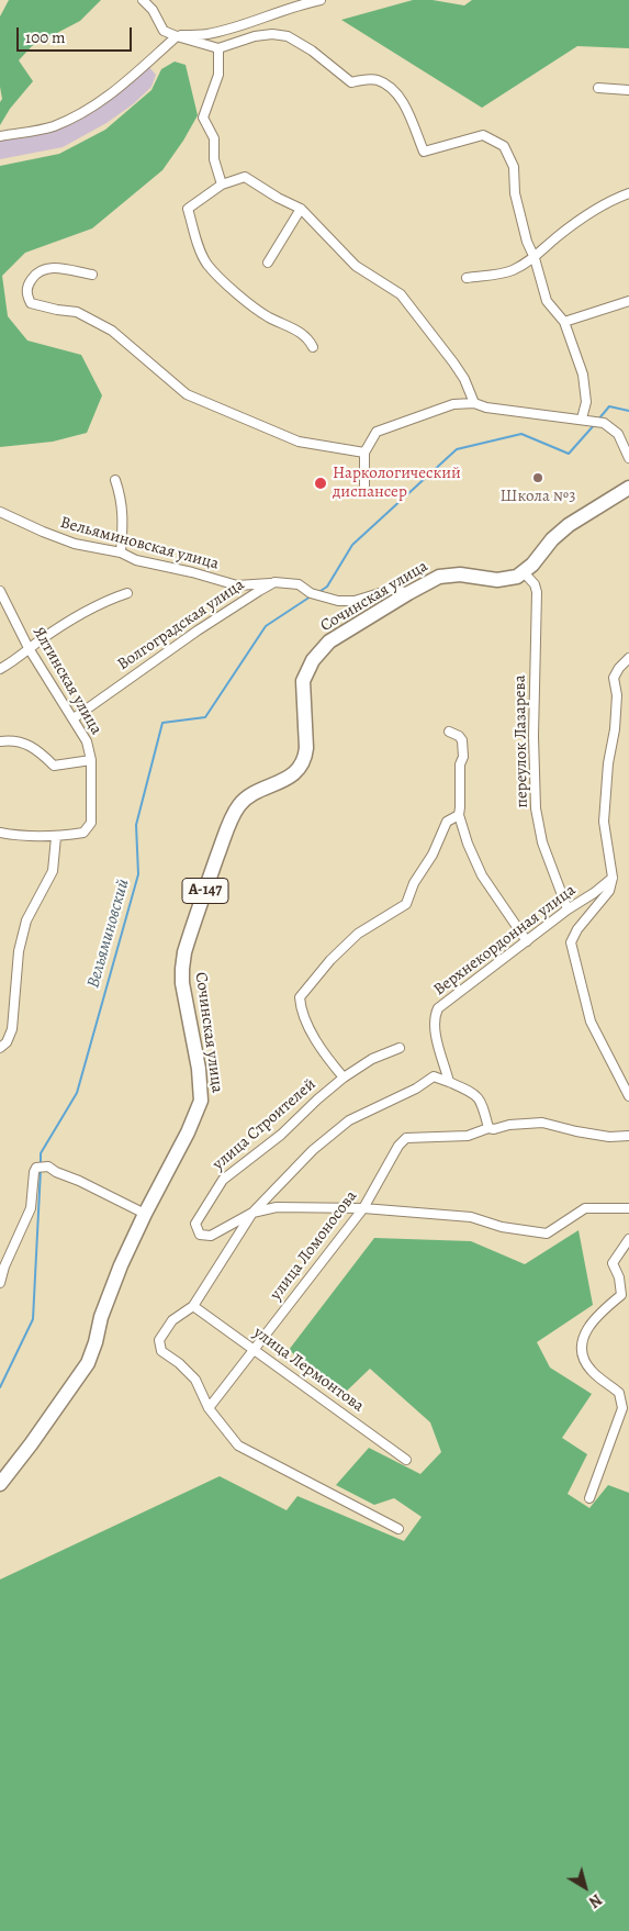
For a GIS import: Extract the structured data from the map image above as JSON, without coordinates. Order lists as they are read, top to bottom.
{
  "streets": {
    "highway": ["Сочинская улица", "А-147"],
    "street": [
      "Вельяминовская улица",
      "Волгоградская улица",
      "Ялтинская улица",
      "переулок Лазарева",
      "Верхнекордонная улица",
      "улица Строителей",
      "улица Ломоносова",
      "улица Лермонтова"
    ]
  },
  "crossings": [
    ["Вельяминовская улица", "Волгоградская улица"],
    ["Сочинская улица", "переулок Лазарева"],
    ["Волгоградская улица", "Ялтинская улица"],
    ["переулок Лазарева", "Верхнекордонная улица"],
    ["улица Ломоносова", "улица Лермонтова"]
  ],
  "water": ["Вельяминовский"],
  "places": ["Школа №3", "Наркологический диспансер"],
  "scale_bar": "100 m",
  "north": "bottom right"
}
